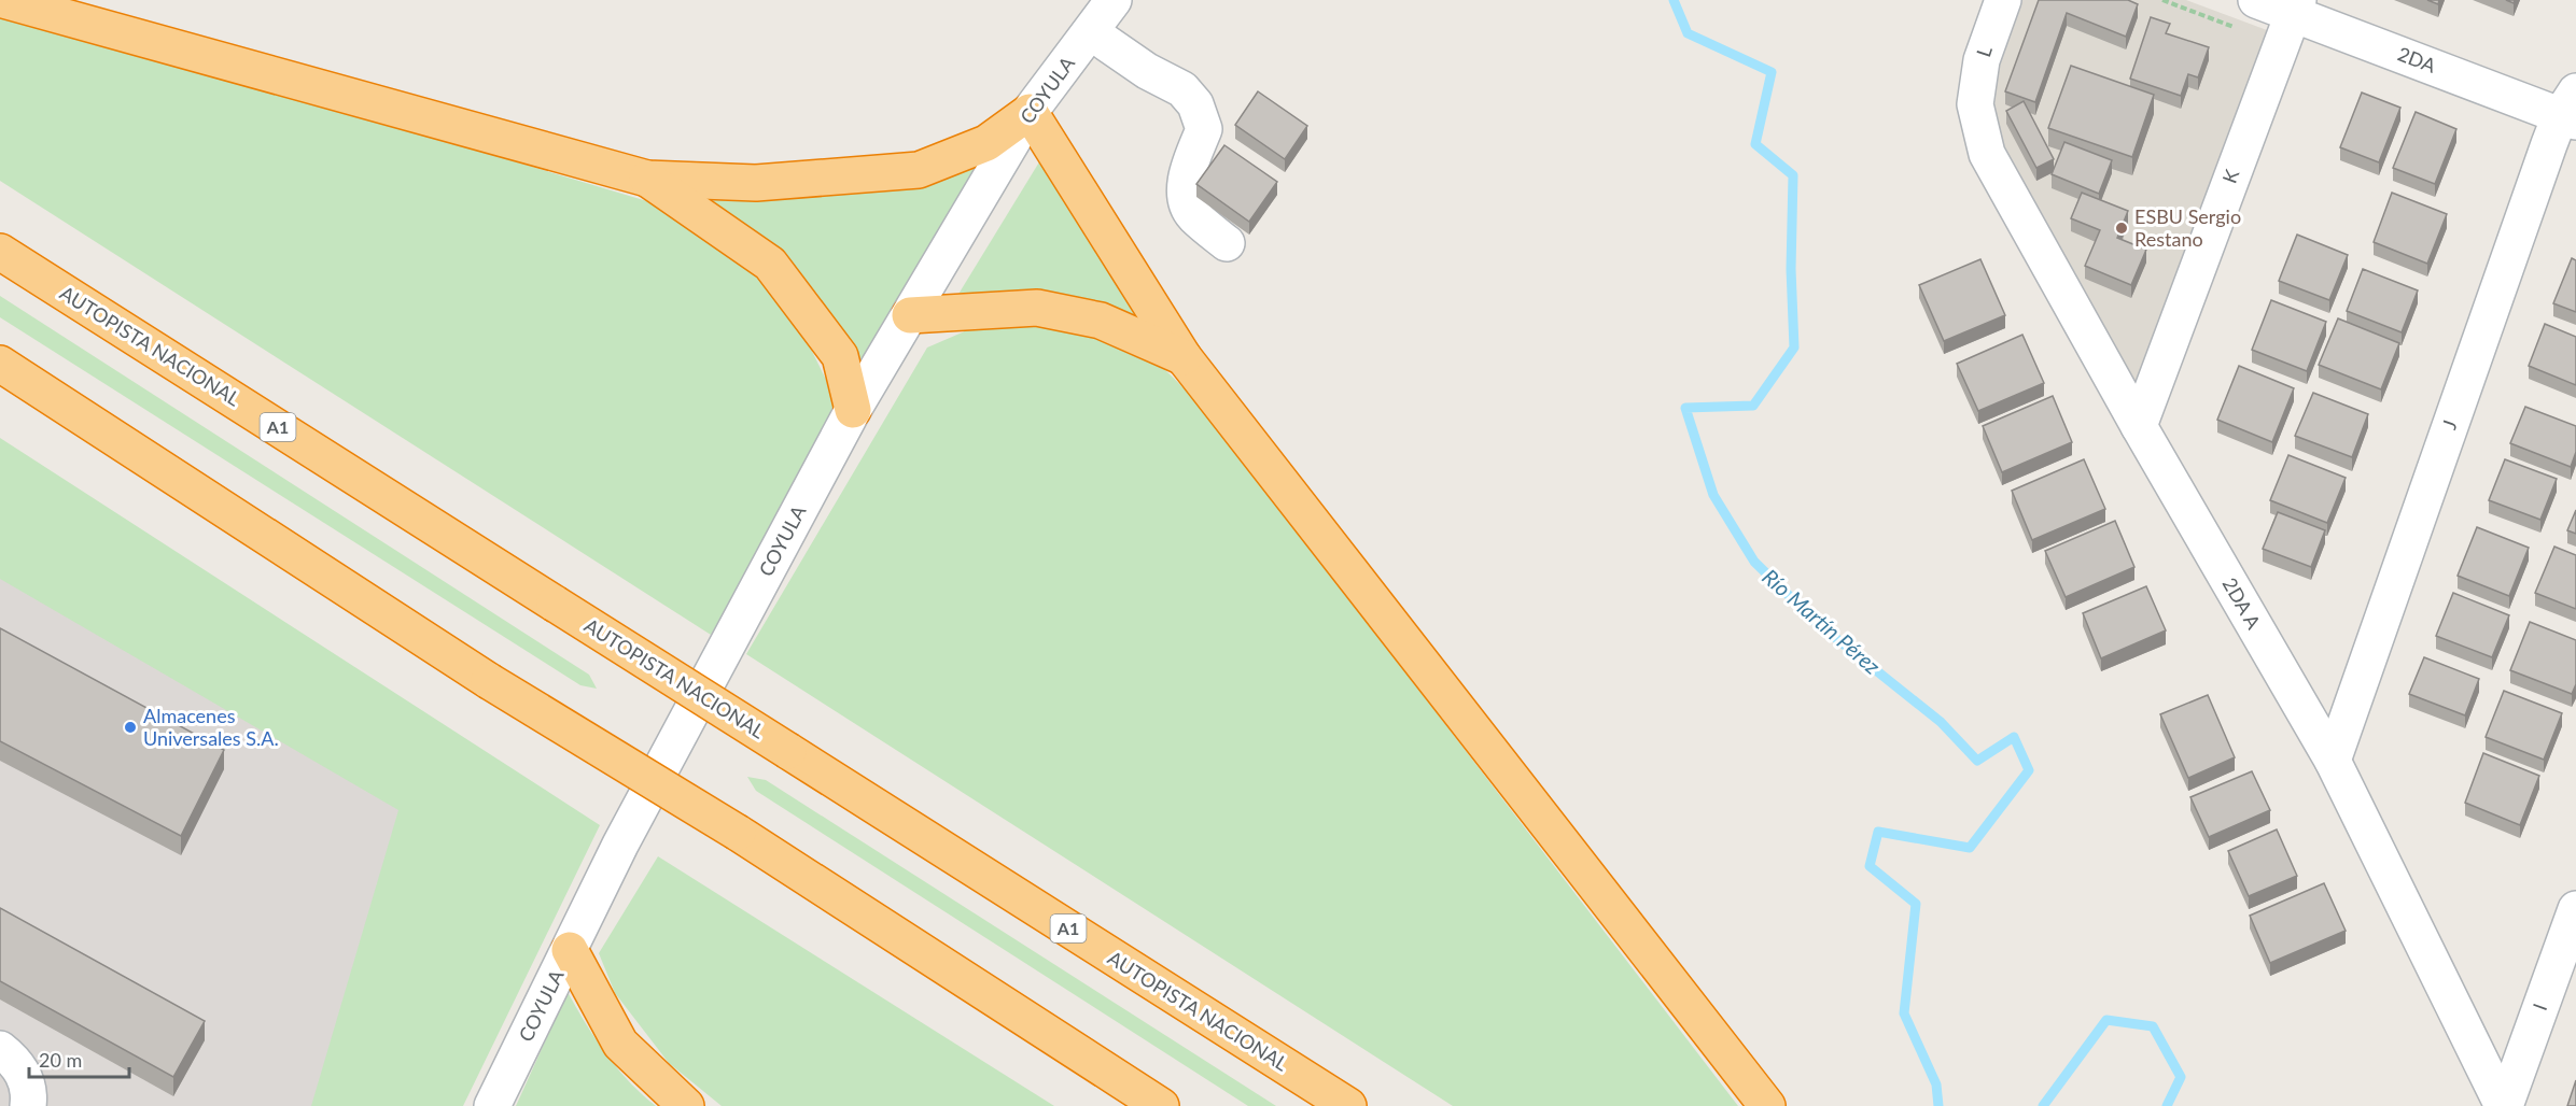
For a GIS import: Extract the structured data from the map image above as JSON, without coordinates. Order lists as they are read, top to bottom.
{
  "streets": {
    "highway": ["AUTOPISTA NACIONAL", "A1"],
    "street": [
      "L",
      "2DA",
      "COYULA",
      "K",
      "J",
      "2DA A",
      "I"
    ]
  },
  "crossings": [
    ["L", "2DA A"],
    ["2DA", "K"],
    ["2DA", "J"],
    ["K", "2DA A"],
    ["J", "2DA A"],
    ["2DA A", "I"]
  ],
  "water": ["Río Martín Pérez"],
  "places": ["ESBU Sergio Restano", "Almacenes Universales S.A."],
  "scale_bar": "20 m"
}
